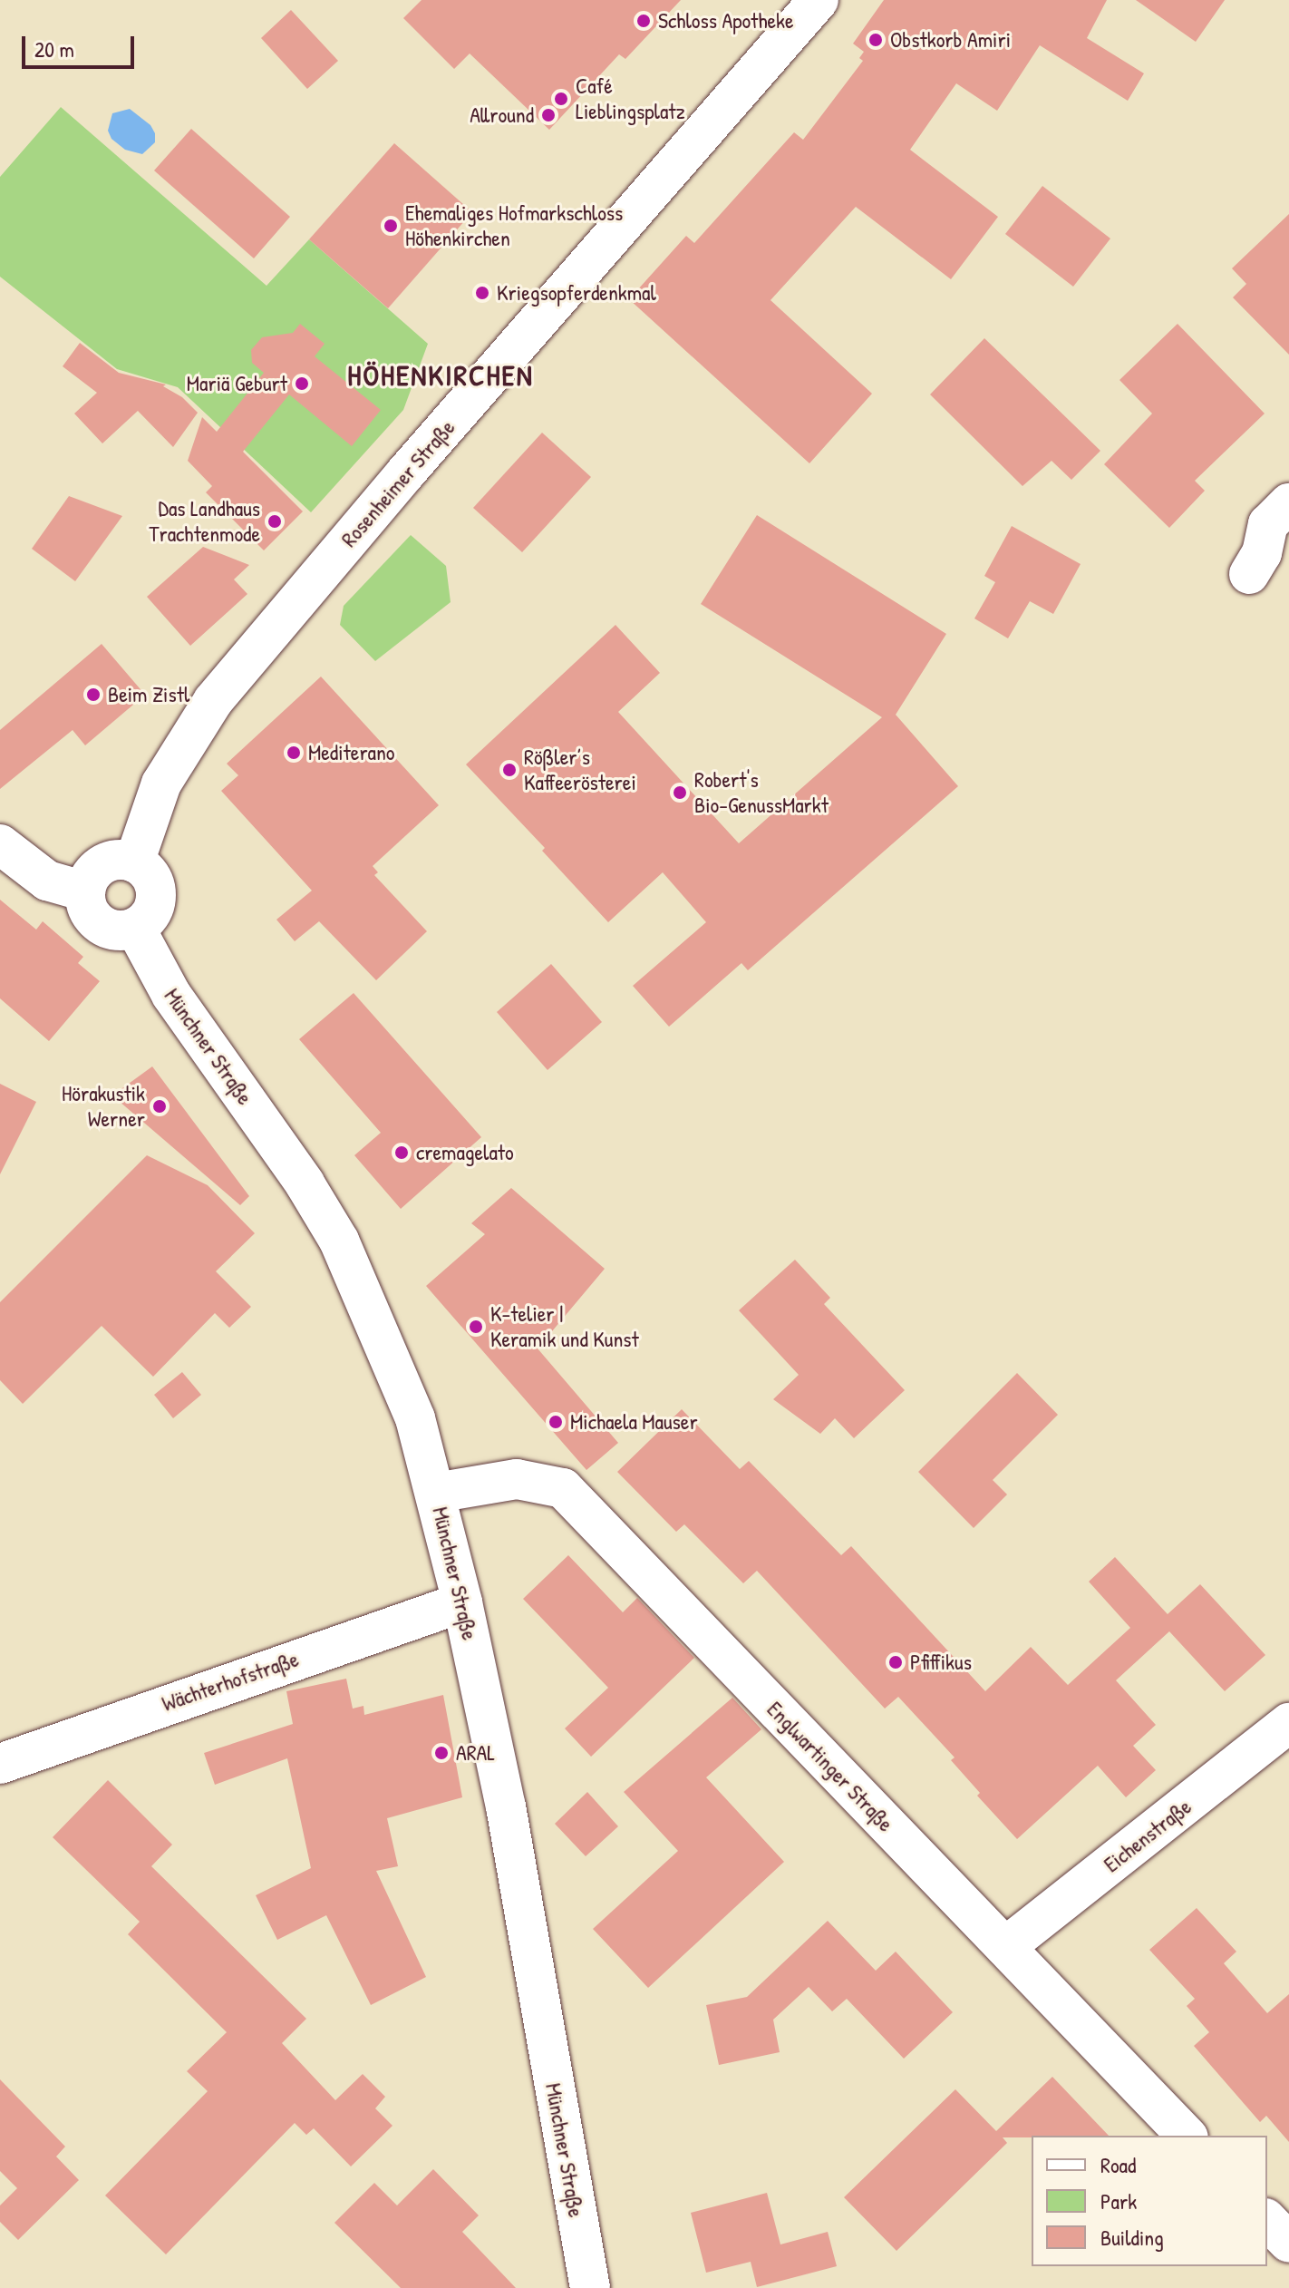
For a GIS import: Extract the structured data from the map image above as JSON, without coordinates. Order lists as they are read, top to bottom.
{
  "streets": {
    "street": [
      "Rosenheimer Straße",
      "Münchner Straße",
      "Wächterhofstraße",
      "Englwartinger Straße",
      "Eichenstraße"
    ]
  },
  "crossings": [
    ["Rosenheimer Straße", "Münchner Straße"],
    ["Münchner Straße", "Wächterhofstraße"],
    ["Münchner Straße", "Englwartinger Straße"],
    ["Englwartinger Straße", "Eichenstraße"]
  ],
  "districts": ["HÖHENKIRCHEN"],
  "places": [
    "Schloss Apotheke",
    "Obstkorb Amiri",
    "Café Lieblingsplatz",
    "Allround",
    "Ehemaliges Hofmarkschloss Höhenkirchen",
    "Kriegsopferdenkmal",
    "Mariä Geburt",
    "Das Landhaus Trachtenmode",
    "Beim Zistl",
    "Mediterano",
    "Rößler’s Kaffeerösterei",
    "Robert's Bio-GenussMarkt",
    "Hörakustik Werner",
    "cremagelato",
    "K-telier | Keramik und Kunst",
    "Michaela Mauser",
    "Pfiffikus",
    "ARAL"
  ],
  "legend": ["Road", "Park", "Building"],
  "scale_bar": "20 m"
}
